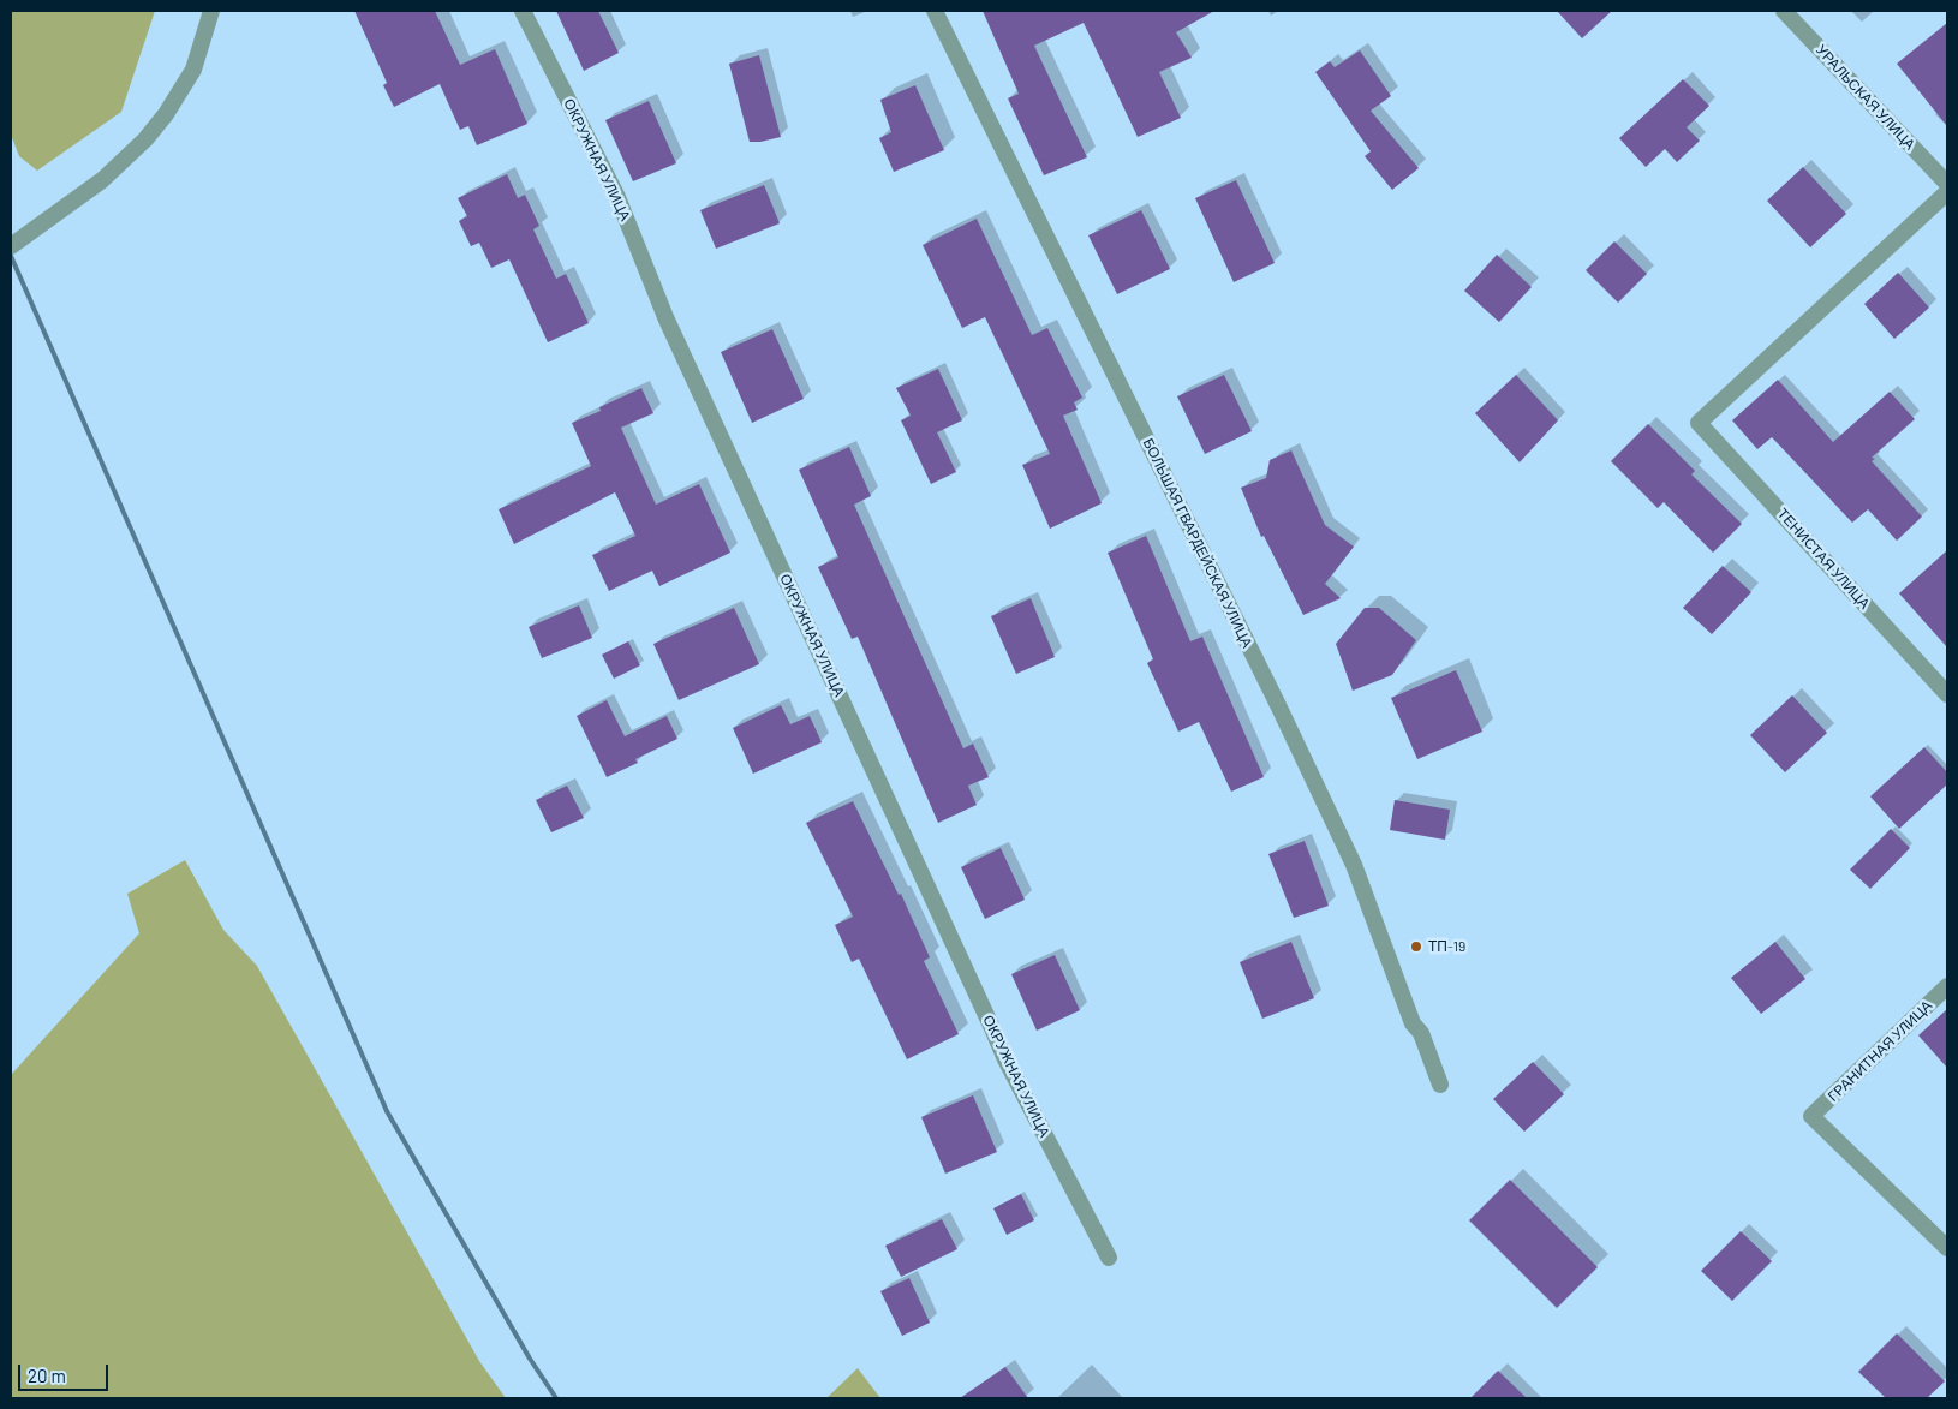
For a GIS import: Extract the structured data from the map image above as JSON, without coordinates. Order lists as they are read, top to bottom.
{
  "streets": {
    "street": [
      "УРАЛЬСКАЯ УЛИЦА",
      "ОКРУЖНАЯ УЛИЦА",
      "БОЛЬШАЯ ГВАРДЕЙСКАЯ УЛИЦА",
      "ТЕНИСТАЯ УЛИЦА",
      "ГРАНИТНАЯ УЛИЦА"
    ]
  },
  "places": ["ТП-19"],
  "scale_bar": "20 m"
}
